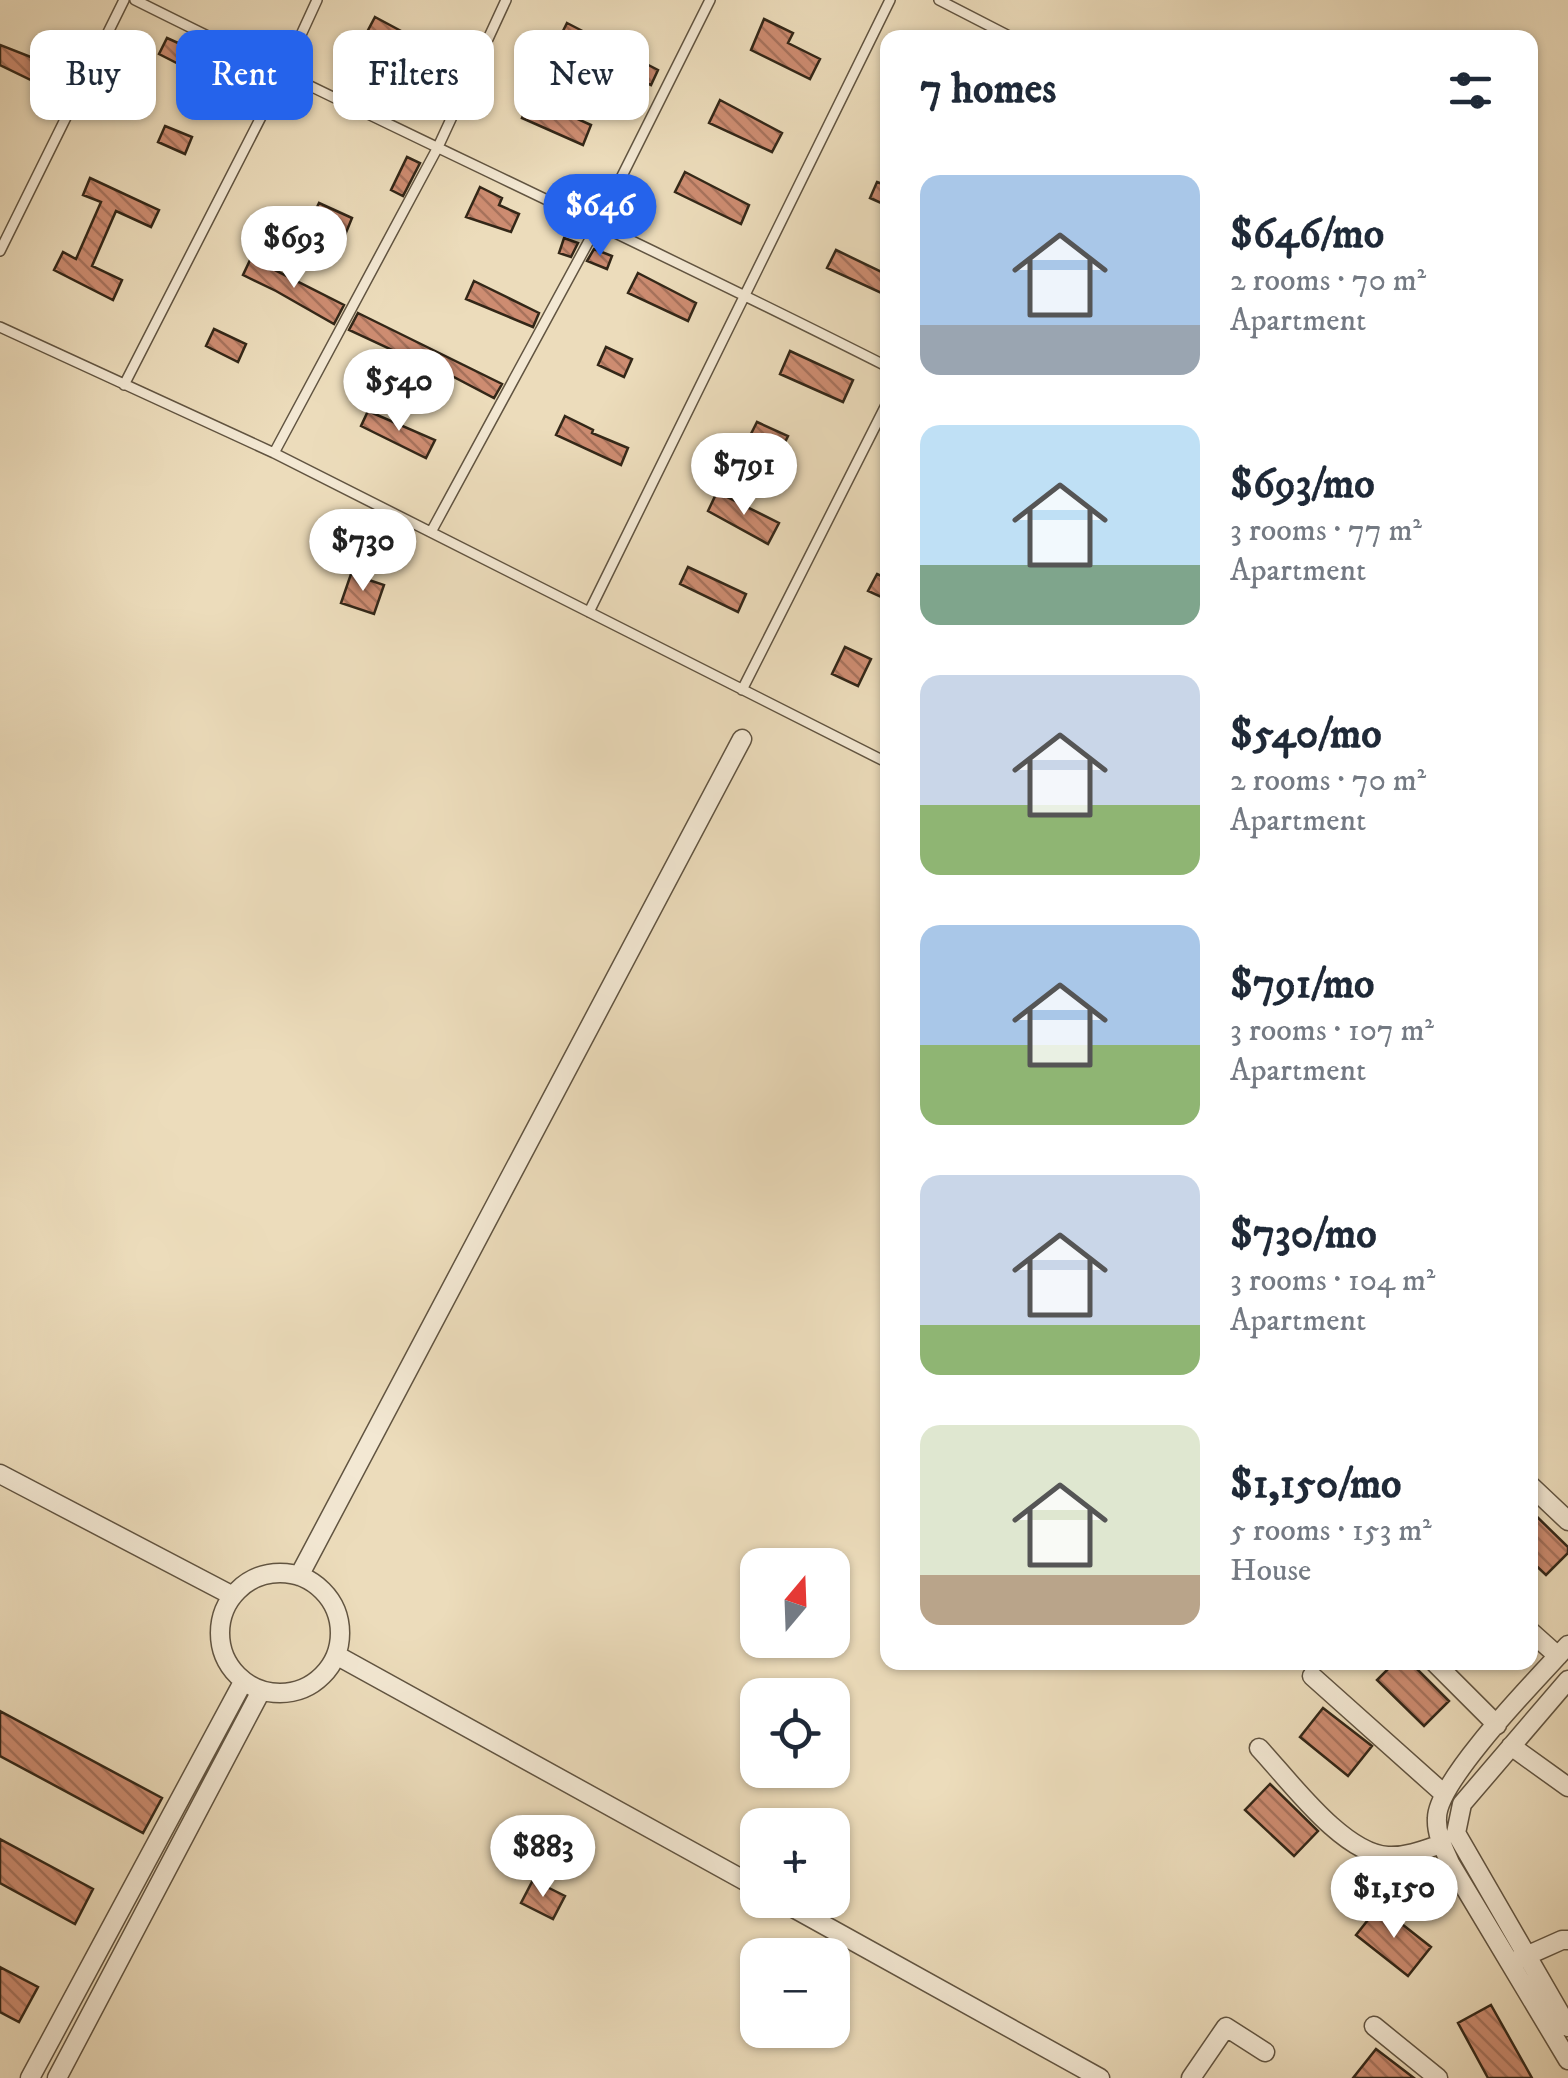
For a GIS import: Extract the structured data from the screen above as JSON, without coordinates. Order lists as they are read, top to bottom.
{
  "north": "top",
  "page": {
    "chip": [
      "Buy",
      "Rent",
      "Filters",
      "New"
    ],
    "heading": "7 homes",
    "list": [
      {
        "name": "$646/mo",
        "note": "2 rooms · 70 m² · Apartment"
      },
      {
        "name": "$693/mo",
        "note": "3 rooms · 77 m² · Apartment"
      },
      {
        "name": "$540/mo",
        "note": "2 rooms · 70 m² · Apartment"
      },
      {
        "name": "$791/mo",
        "note": "3 rooms · 107 m² · Apartment"
      },
      {
        "name": "$730/mo",
        "note": "3 rooms · 104 m² · Apartment"
      },
      {
        "name": "$1,150/mo",
        "note": "5 rooms · 153 m² · House"
      }
    ],
    "price": [
      "$646",
      "$693",
      "$540",
      "$791",
      "$730",
      "$883",
      "$1,150"
    ],
    "map_buttons": ["+", "−"]
  }
}
